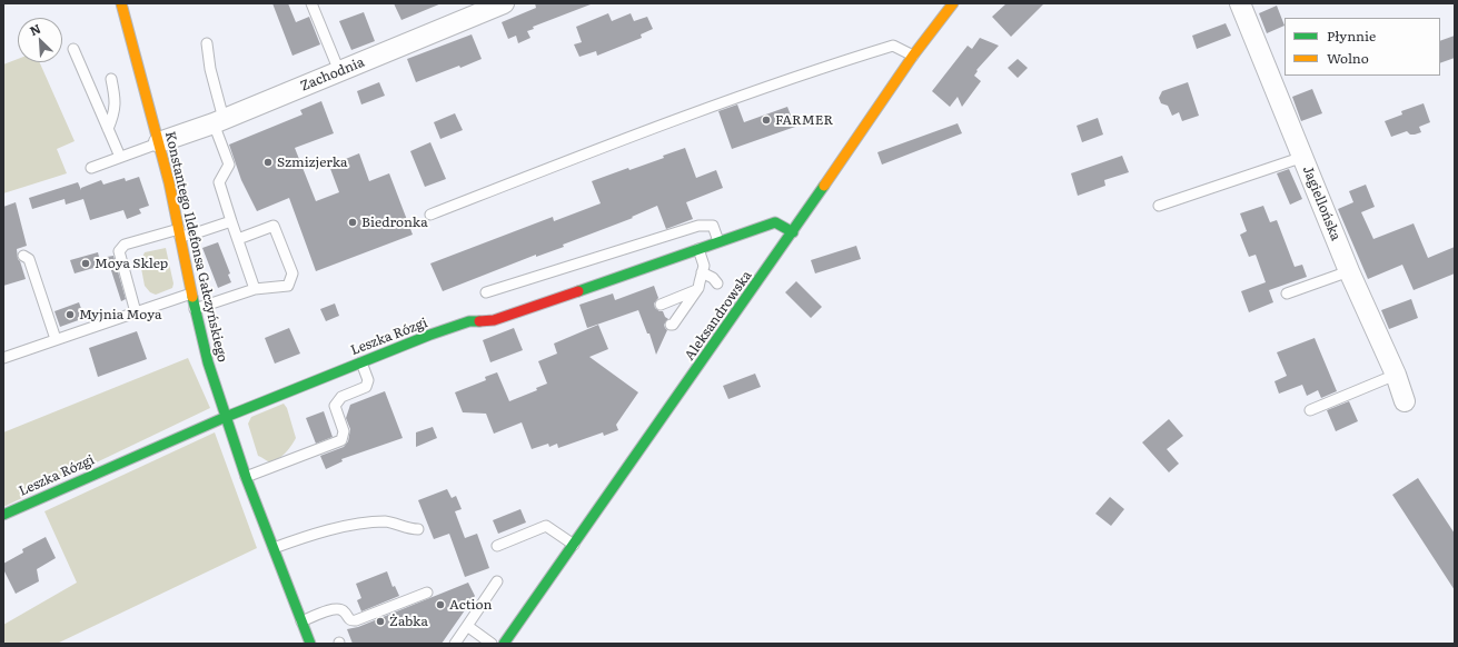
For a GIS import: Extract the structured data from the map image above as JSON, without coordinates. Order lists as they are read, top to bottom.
{
  "streets": {
    "street": [
      "Zachodnia",
      "Jagiellońska",
      "Konstantego Ildefonsa Gałczyńskiego",
      "Aleksandrowska",
      "Leszka Rózgi"
    ]
  },
  "crossings": [
    ["Zachodnia", "Konstantego Ildefonsa Gałczyńskiego"],
    ["Konstantego Ildefonsa Gałczyńskiego", "Leszka Rózgi"],
    ["Aleksandrowska", "Leszka Rózgi"]
  ],
  "places": [
    "FARMER",
    "Szmizjerka",
    "Biedronka",
    "Moya Sklep",
    "Myjnia Moya",
    "Action",
    "Żabka"
  ],
  "legend": ["Płynnie", "Wolno"],
  "north": "top left"
}
